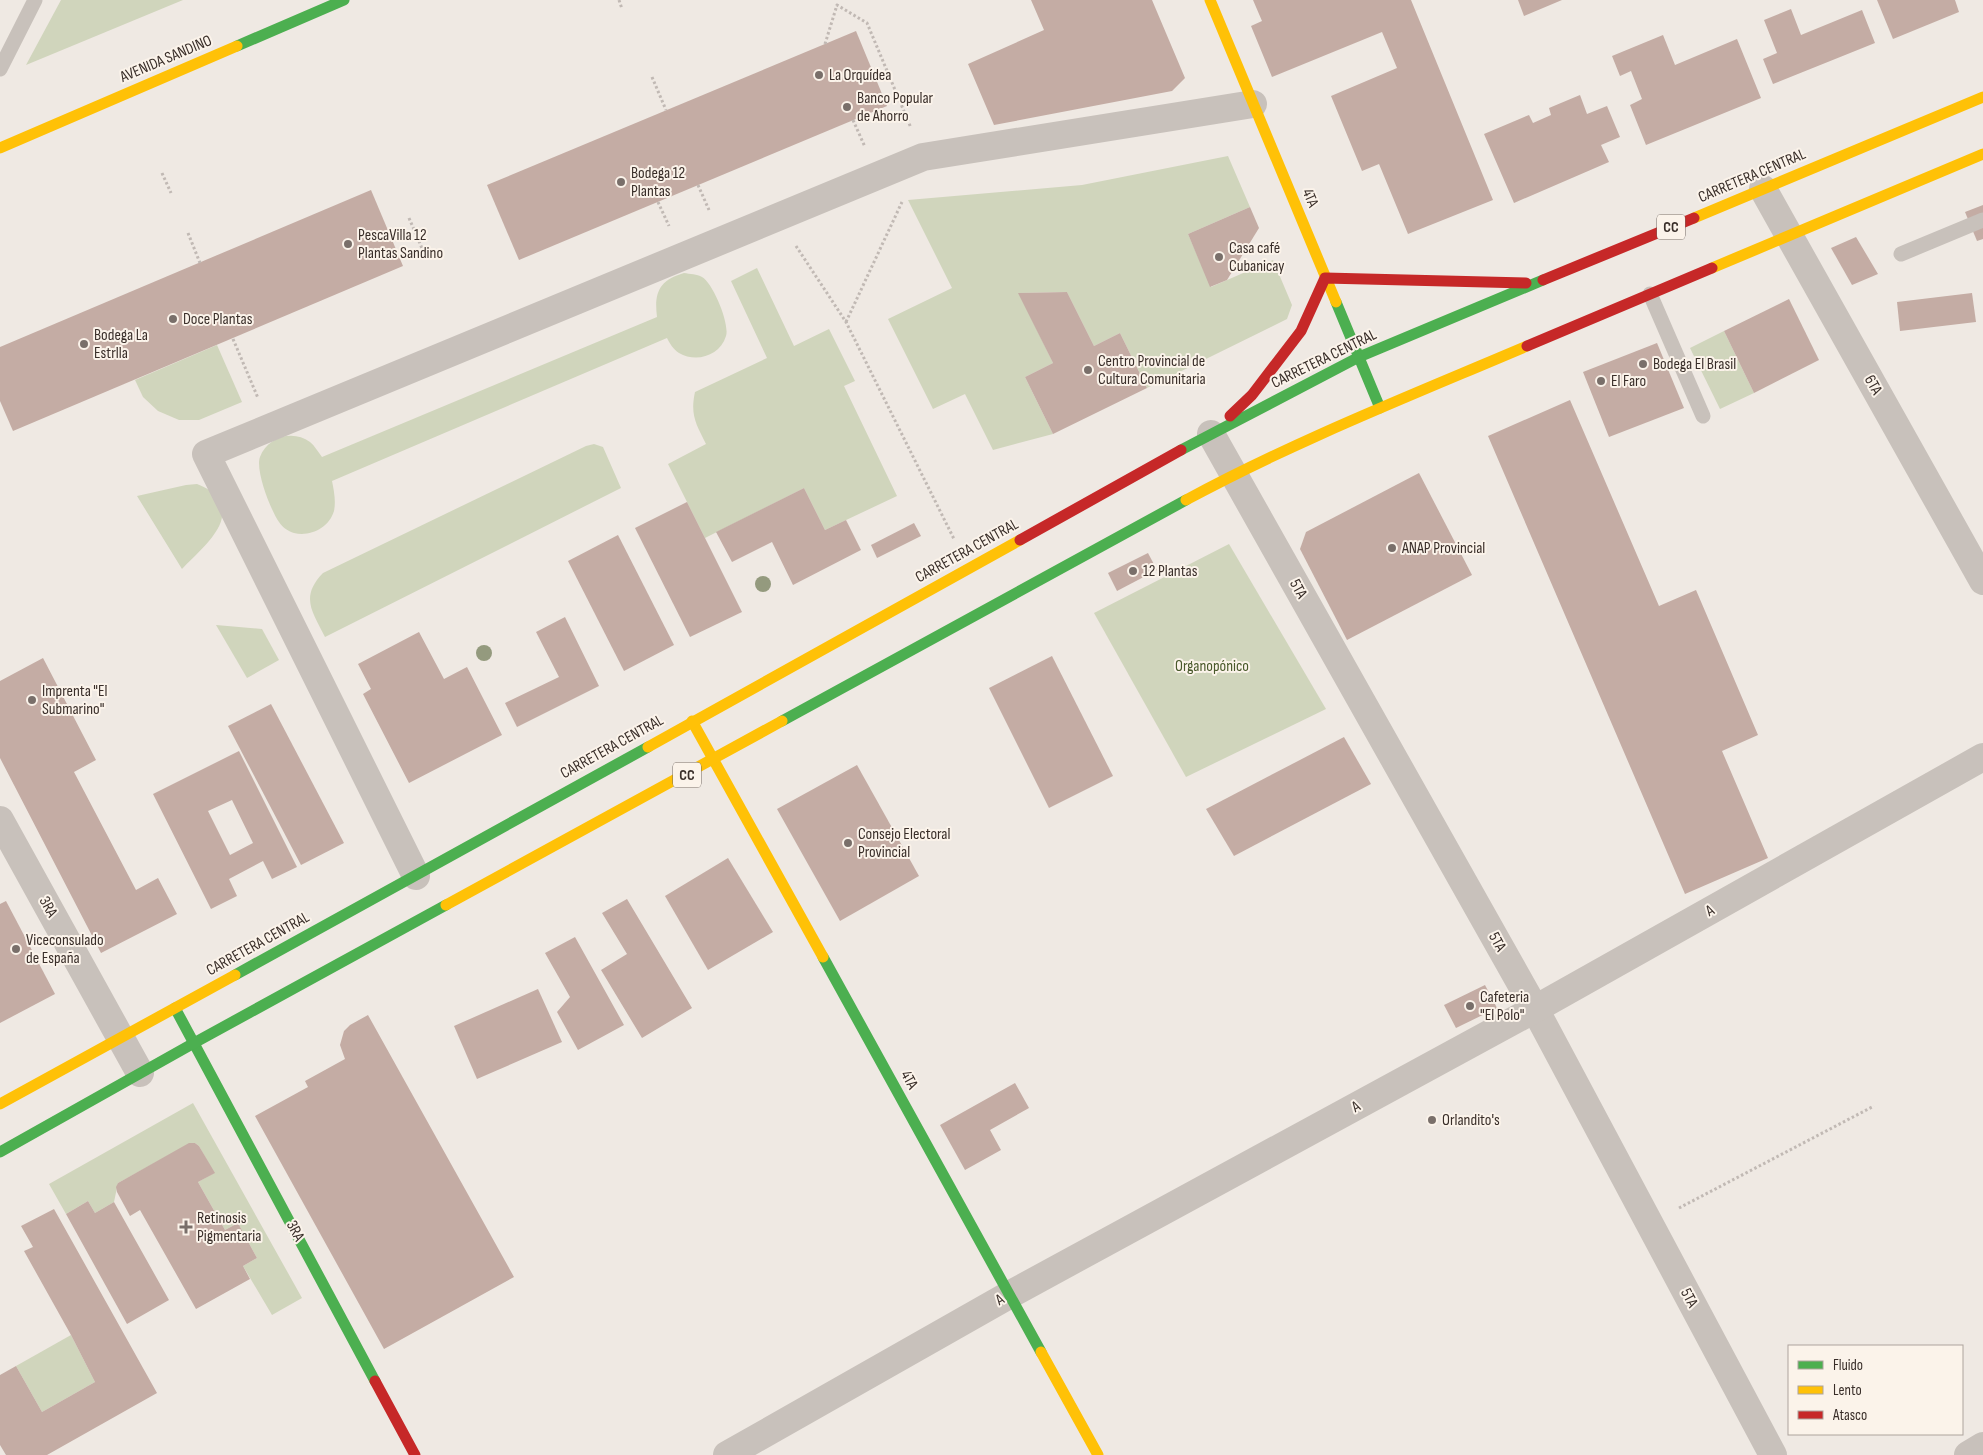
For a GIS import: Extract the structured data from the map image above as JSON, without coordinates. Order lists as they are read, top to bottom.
{
  "streets": {
    "main road": [
      "AVENIDA SANDINO",
      "CARRETERA CENTRAL",
      "4TA",
      "CC",
      "3RA"
    ],
    "street": ["6TA", "5TA", "A"]
  },
  "crossings": [
    ["CARRETERA CENTRAL", "4TA"],
    ["CARRETERA CENTRAL", "6TA"],
    ["CARRETERA CENTRAL", "5TA"],
    ["CARRETERA CENTRAL", "3RA"],
    ["4TA", "CC"],
    ["4TA", "A"],
    ["CC", "6TA"],
    ["CC", "5TA"],
    ["CC", "3RA"],
    ["5TA", "A"]
  ],
  "parks": ["Organopónico"],
  "places": {
    "other": [
      "La Orquídea",
      "Banco Popular de Ahorro",
      "Bodega 12 Plantas",
      "PescaVilla 12 Plantas Sandino",
      "Casa café Cubanicay",
      "Doce Plantas",
      "Bodega La Estrlla",
      "Bodega El Brasil",
      "Centro Provincial de Cultura Comunitaria",
      "El Faro",
      "ANAP Provincial",
      "12 Plantas",
      "Imprenta \"El Submarino\"",
      "Consejo Electoral Provincial",
      "Viceconsulado de España",
      "Cafeteria \"El Polo\"",
      "Orlandito's"
    ],
    "health": ["Retinosis Pigmentaria"]
  },
  "legend": ["Fluido", "Lento", "Atasco"]
}
